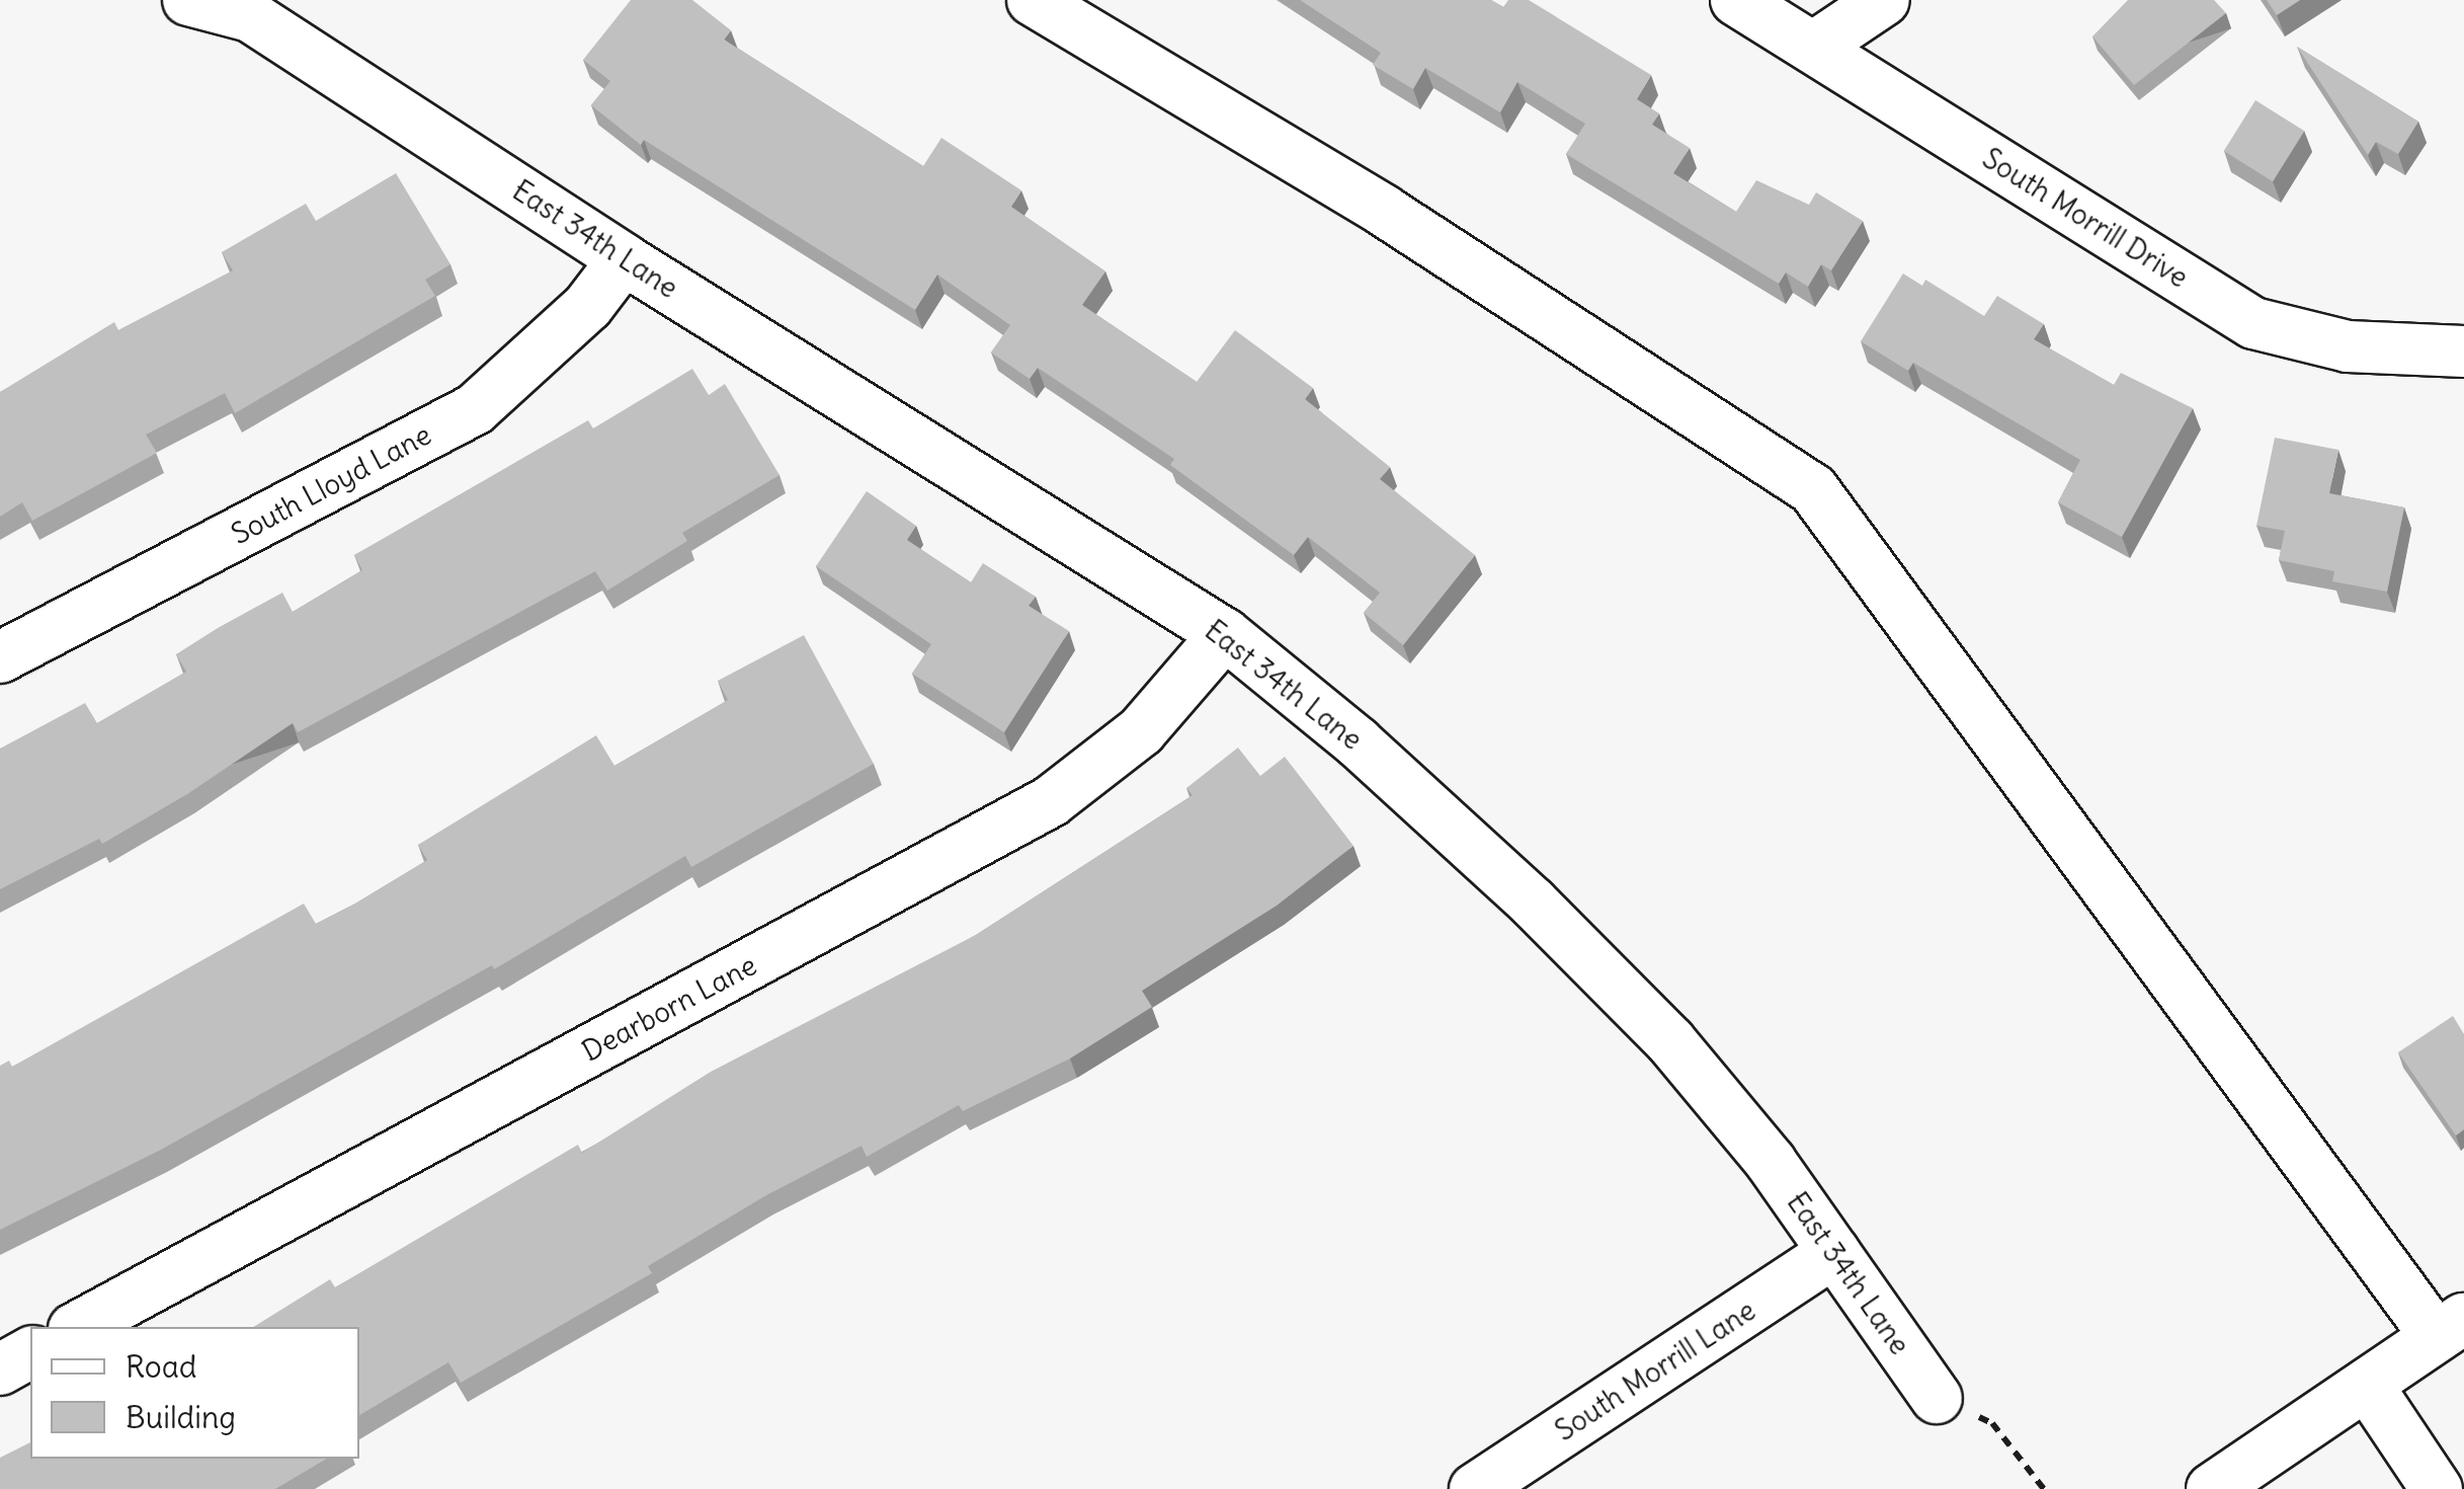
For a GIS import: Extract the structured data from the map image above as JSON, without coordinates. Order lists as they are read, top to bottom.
{
  "streets": {
    "street": [
      "South Morrill Drive",
      "East 34th Lane",
      "South Lloyd Lane",
      "Dearborn Lane",
      "South Morrill Lane"
    ]
  },
  "crossings": [
    ["East 34th Lane", "South Lloyd Lane"],
    ["East 34th Lane", "Dearborn Lane"],
    ["East 34th Lane", "South Morrill Lane"]
  ],
  "legend": ["Road", "Building"]
}
